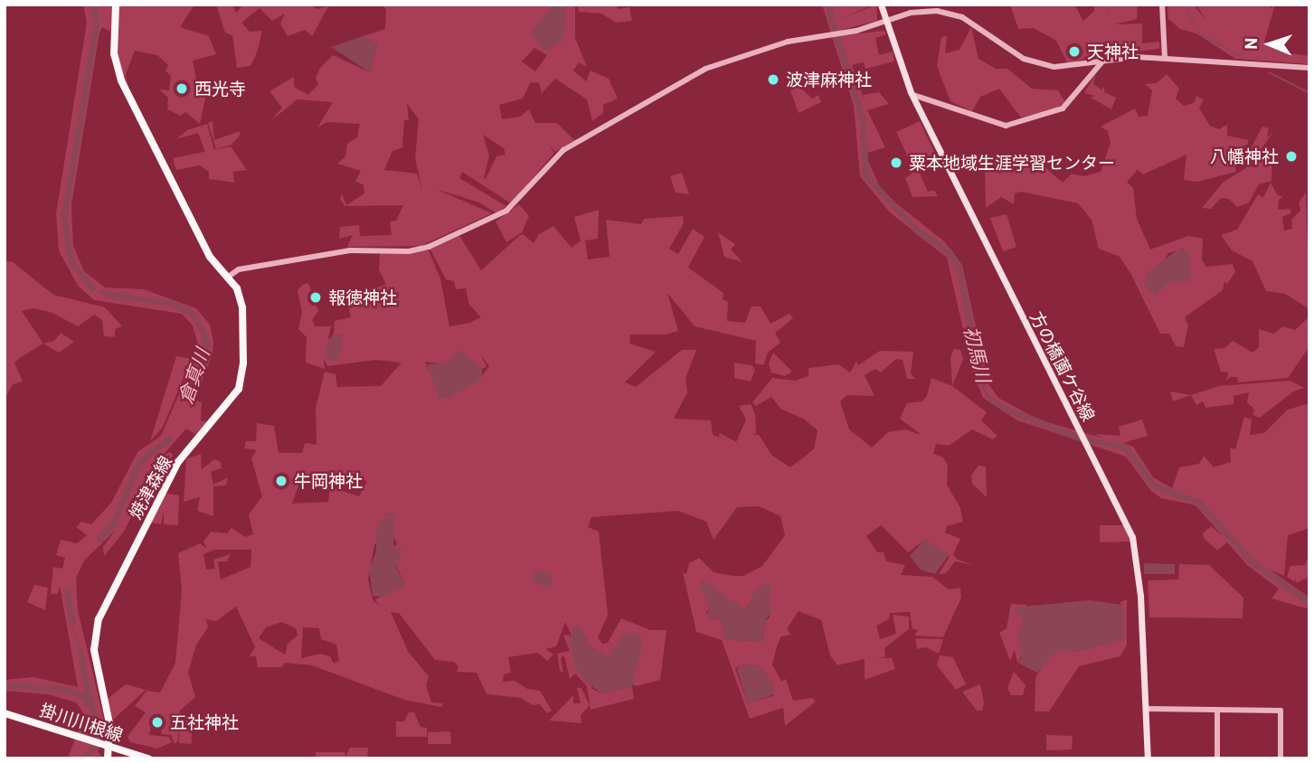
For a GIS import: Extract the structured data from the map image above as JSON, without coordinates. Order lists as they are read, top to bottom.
{
  "streets": {
    "main road": ["方の橋薗ケ谷線", "焼津森線", "掛川川根線"]
  },
  "crossings": [
    ["焼津森線", "掛川川根線"]
  ],
  "water": ["初馬川", "倉真川"],
  "places": [
    "天神社",
    "波津麻神社",
    "西光寺",
    "八幡神社",
    "粟本地域生涯学習センター",
    "報徳神社",
    "牛岡神社",
    "五社神社"
  ],
  "north": "left"
}
